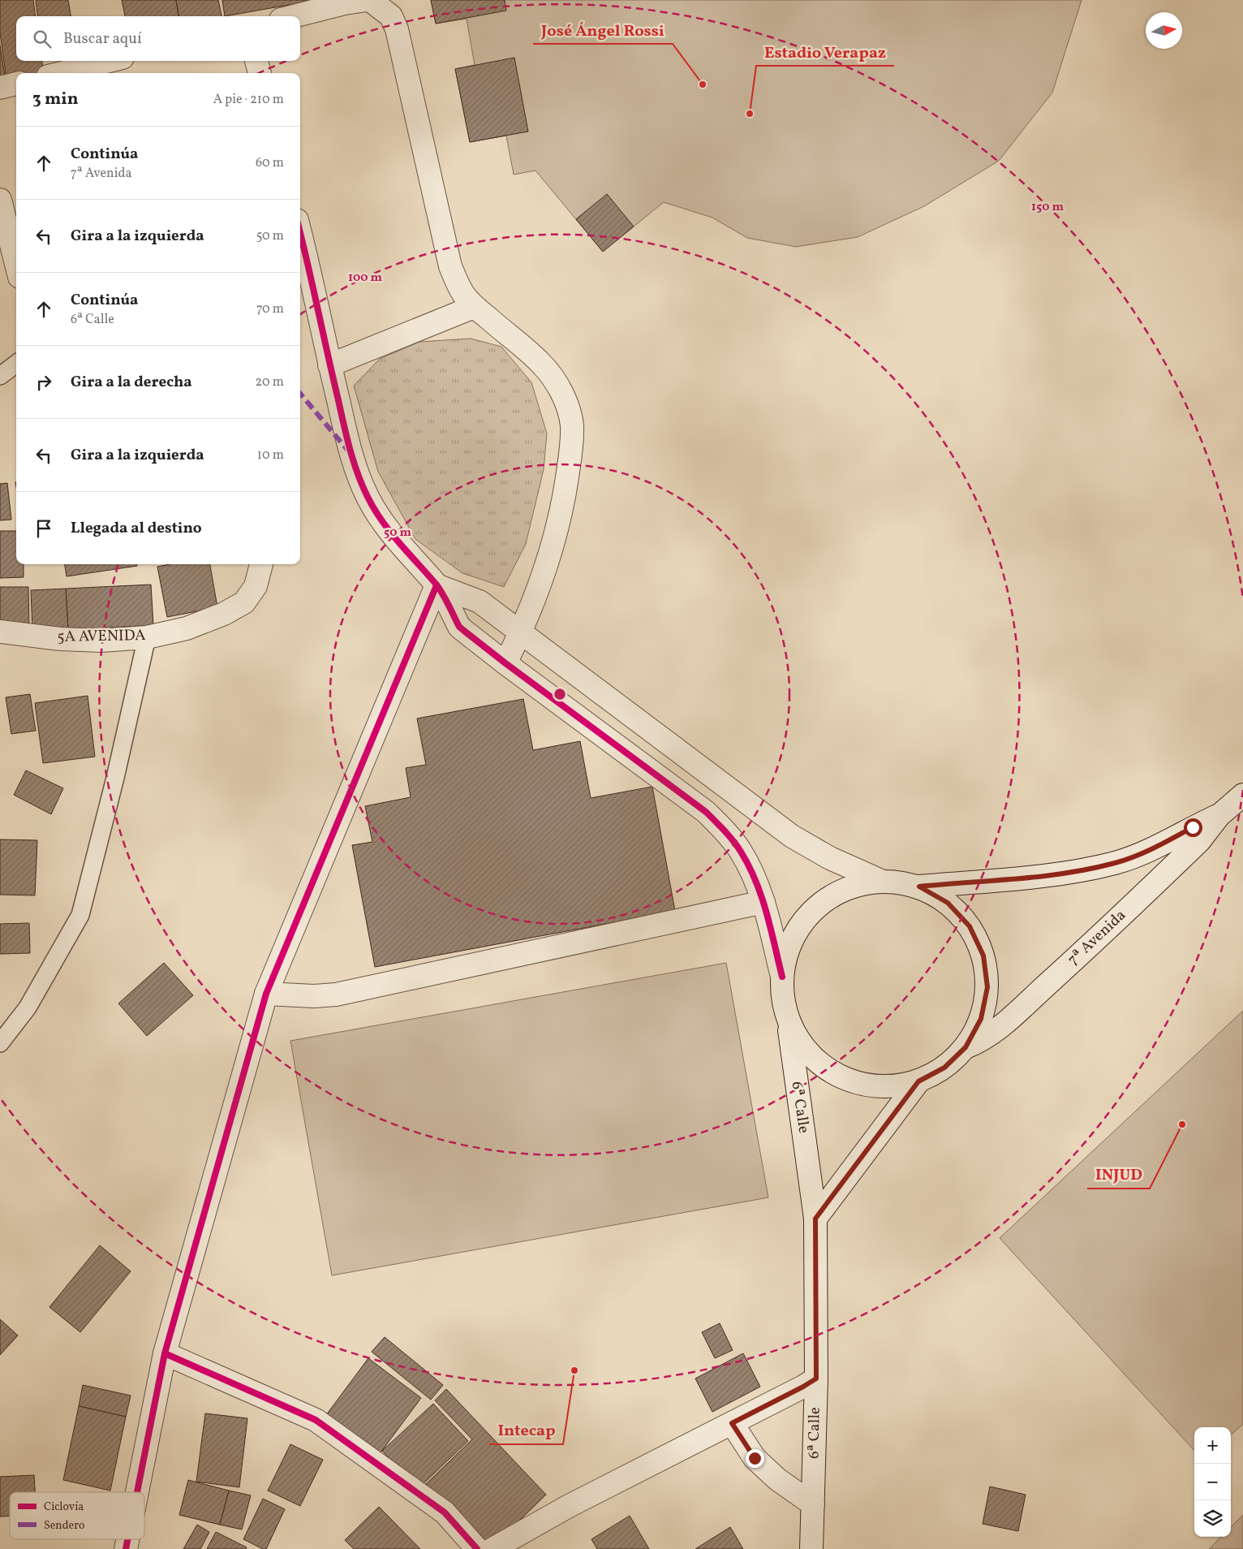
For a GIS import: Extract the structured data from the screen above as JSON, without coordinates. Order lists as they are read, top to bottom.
{
  "streets": {
    "street": ["5A AVENIDA", "7ª Avenida", "6ª Calle"]
  },
  "places": [
    "José Ángel Rossi",
    "Estadio Verapaz",
    "INJUD",
    "Intecap"
  ],
  "legend": ["Ciclovía", "Sendero"],
  "north": "right",
  "page": {
    "search": "Buscar aquí",
    "heading": ["3 min", "A pie · 210 m"],
    "list": [
      ["Continúa", "7ª Avenida", "60 m"],
      ["Gira a la izquierda", "50 m"],
      ["Continúa", "6ª Calle", "70 m"],
      ["Gira a la derecha", "20 m"],
      ["Gira a la izquierda", "10 m"],
      "Llegada al destino"
    ],
    "map_buttons": ["+", "−"]
  },
  "rings": ["150 m", "100 m", "50 m"]
}
